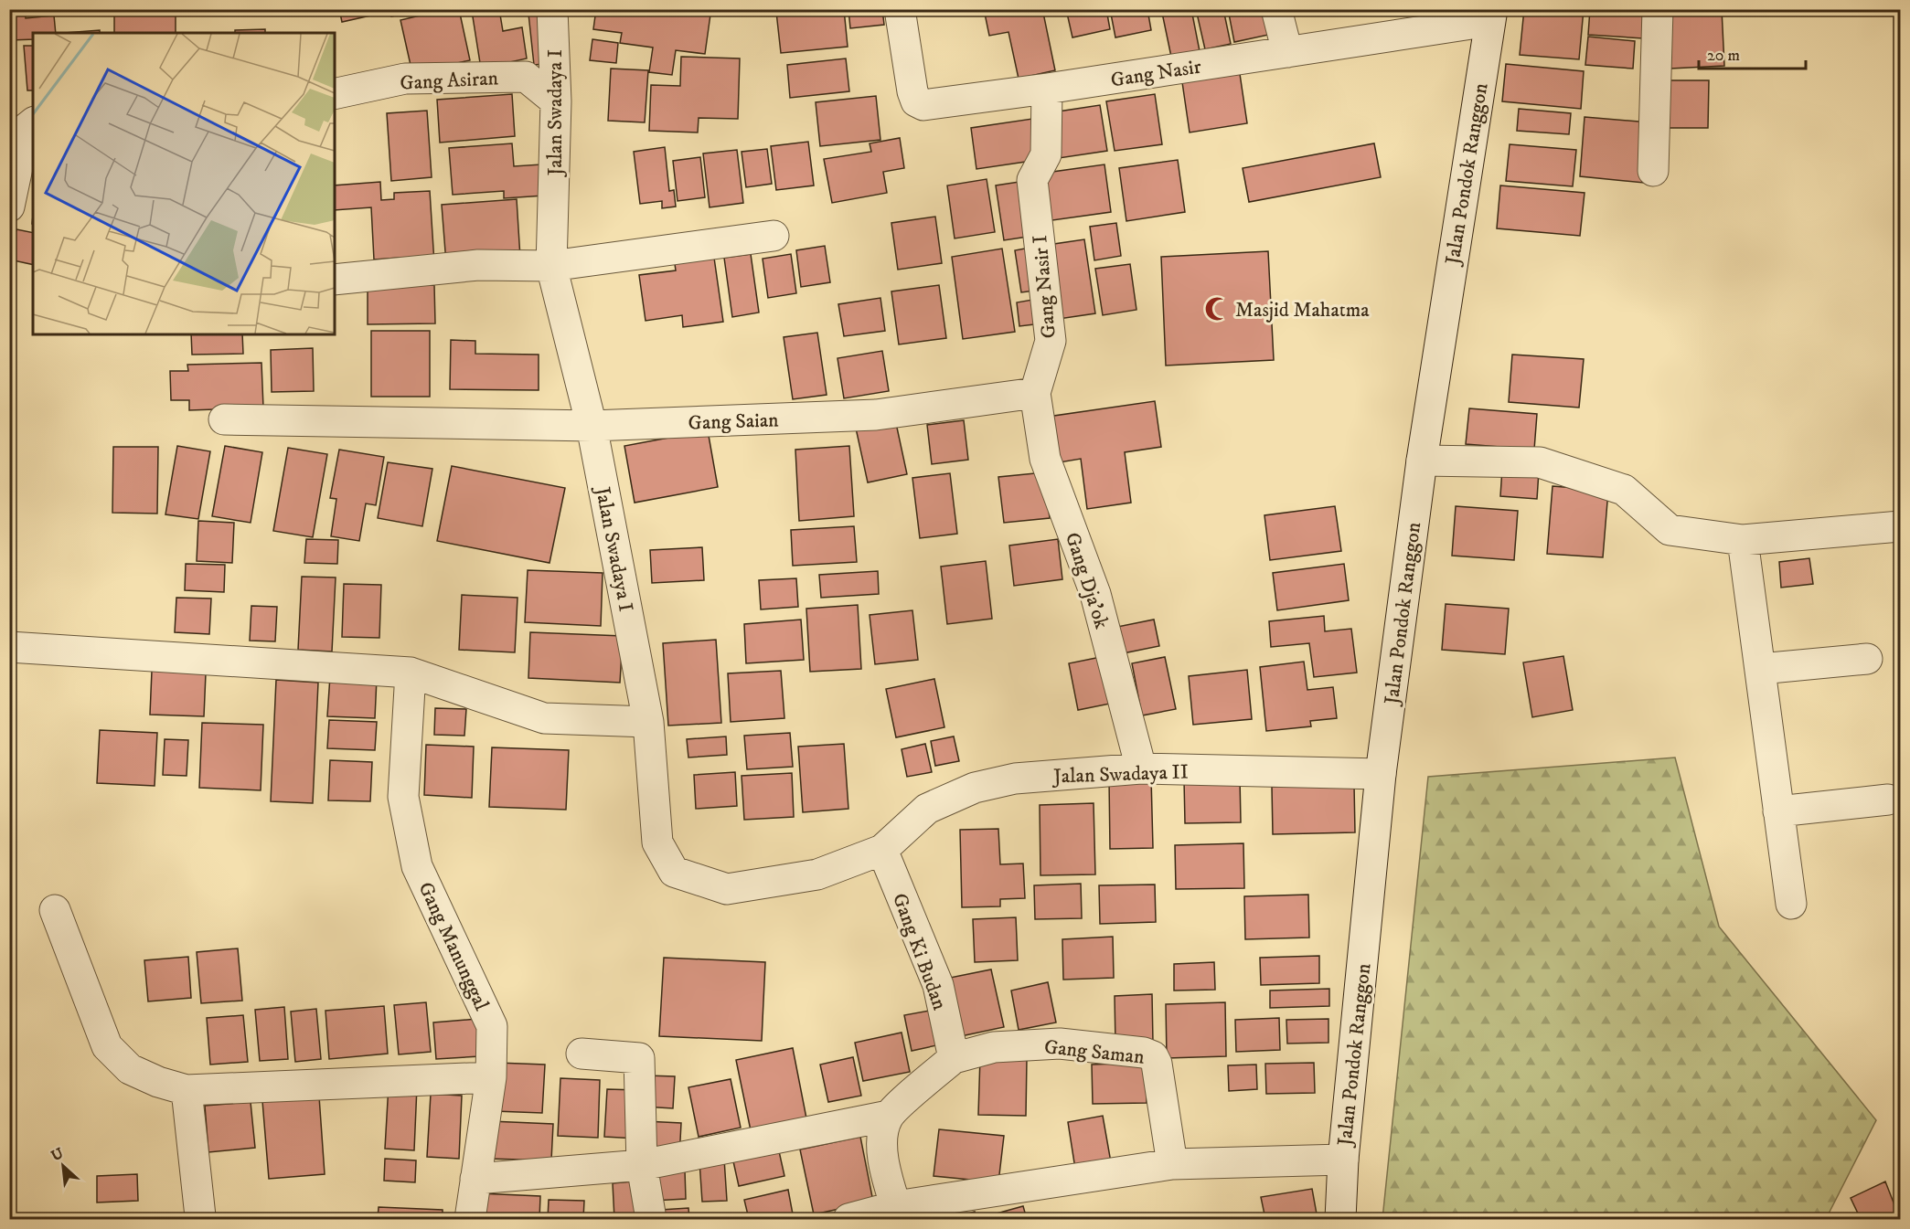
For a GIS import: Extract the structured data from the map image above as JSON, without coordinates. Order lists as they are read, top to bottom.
{
  "streets": {
    "street": [
      "Gang Nasir",
      "Gang Asiran",
      "Jalan Swadaya I",
      "Jalan Pondok Ranggon",
      "Gang Nasir I",
      "Gang Saian",
      "Gang Dja'ok",
      "Jalan Swadaya II",
      "Gang Manunggal",
      "Gang Ki Budan",
      "Gang Saman"
    ]
  },
  "crossings": [
    ["Gang Nasir", "Jalan Pondok Ranggon"],
    ["Gang Nasir", "Gang Nasir I"],
    ["Gang Asiran", "Jalan Swadaya I"],
    ["Jalan Swadaya I", "Gang Saian"],
    ["Jalan Swadaya I", "Jalan Swadaya II"],
    ["Jalan Swadaya I", "Gang Ki Budan"],
    ["Jalan Pondok Ranggon", "Jalan Swadaya II"],
    ["Gang Nasir I", "Gang Saian"],
    ["Gang Nasir I", "Gang Dja'ok"],
    ["Gang Saian", "Gang Dja'ok"],
    ["Gang Dja'ok", "Jalan Swadaya II"],
    ["Jalan Swadaya II", "Gang Ki Budan"],
    ["Gang Ki Budan", "Gang Saman"]
  ],
  "places": {
    "mosque": ["Masjid Mahatma"]
  },
  "scale_bar": "20 m",
  "north": "top left"
}
